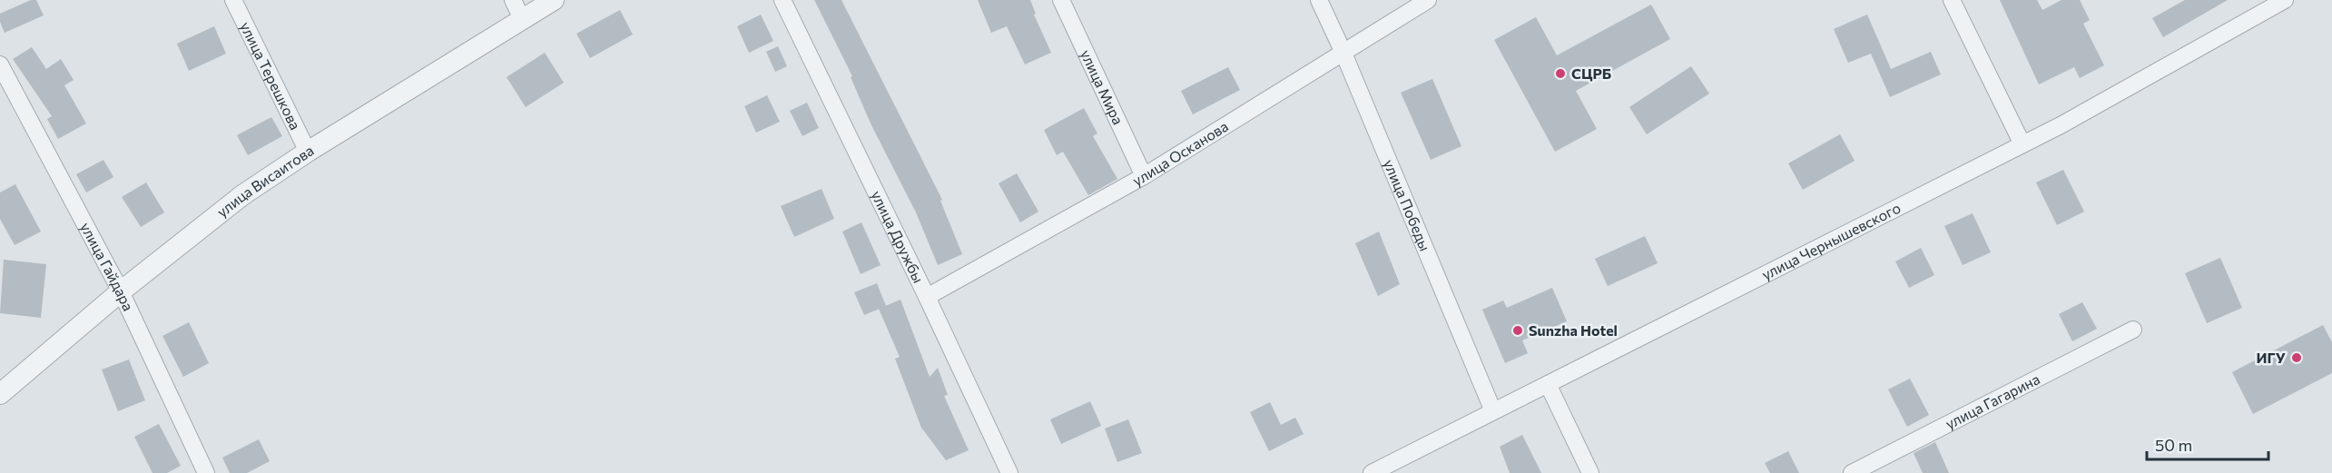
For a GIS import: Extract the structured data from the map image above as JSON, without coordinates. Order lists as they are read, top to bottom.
{
  "streets": {
    "street": [
      "улица Терешкова",
      "улица Мира",
      "улица Осканова",
      "улица Висаитова",
      "улица Победы",
      "улица Дружбы",
      "улица Чернышевского",
      "улица Гайдара",
      "улица Гагарина"
    ]
  },
  "crossings": [
    ["улица Терешкова", "улица Висаитова"],
    ["улица Мира", "улица Осканова"],
    ["улица Осканова", "улица Победы"],
    ["улица Осканова", "улица Дружбы"],
    ["улица Висаитова", "улица Гайдара"],
    ["улица Победы", "улица Чернышевского"]
  ],
  "places": ["СЦРБ", "Sunzha Hotel", "ИГУ"],
  "scale_bar": "50 m"
}
